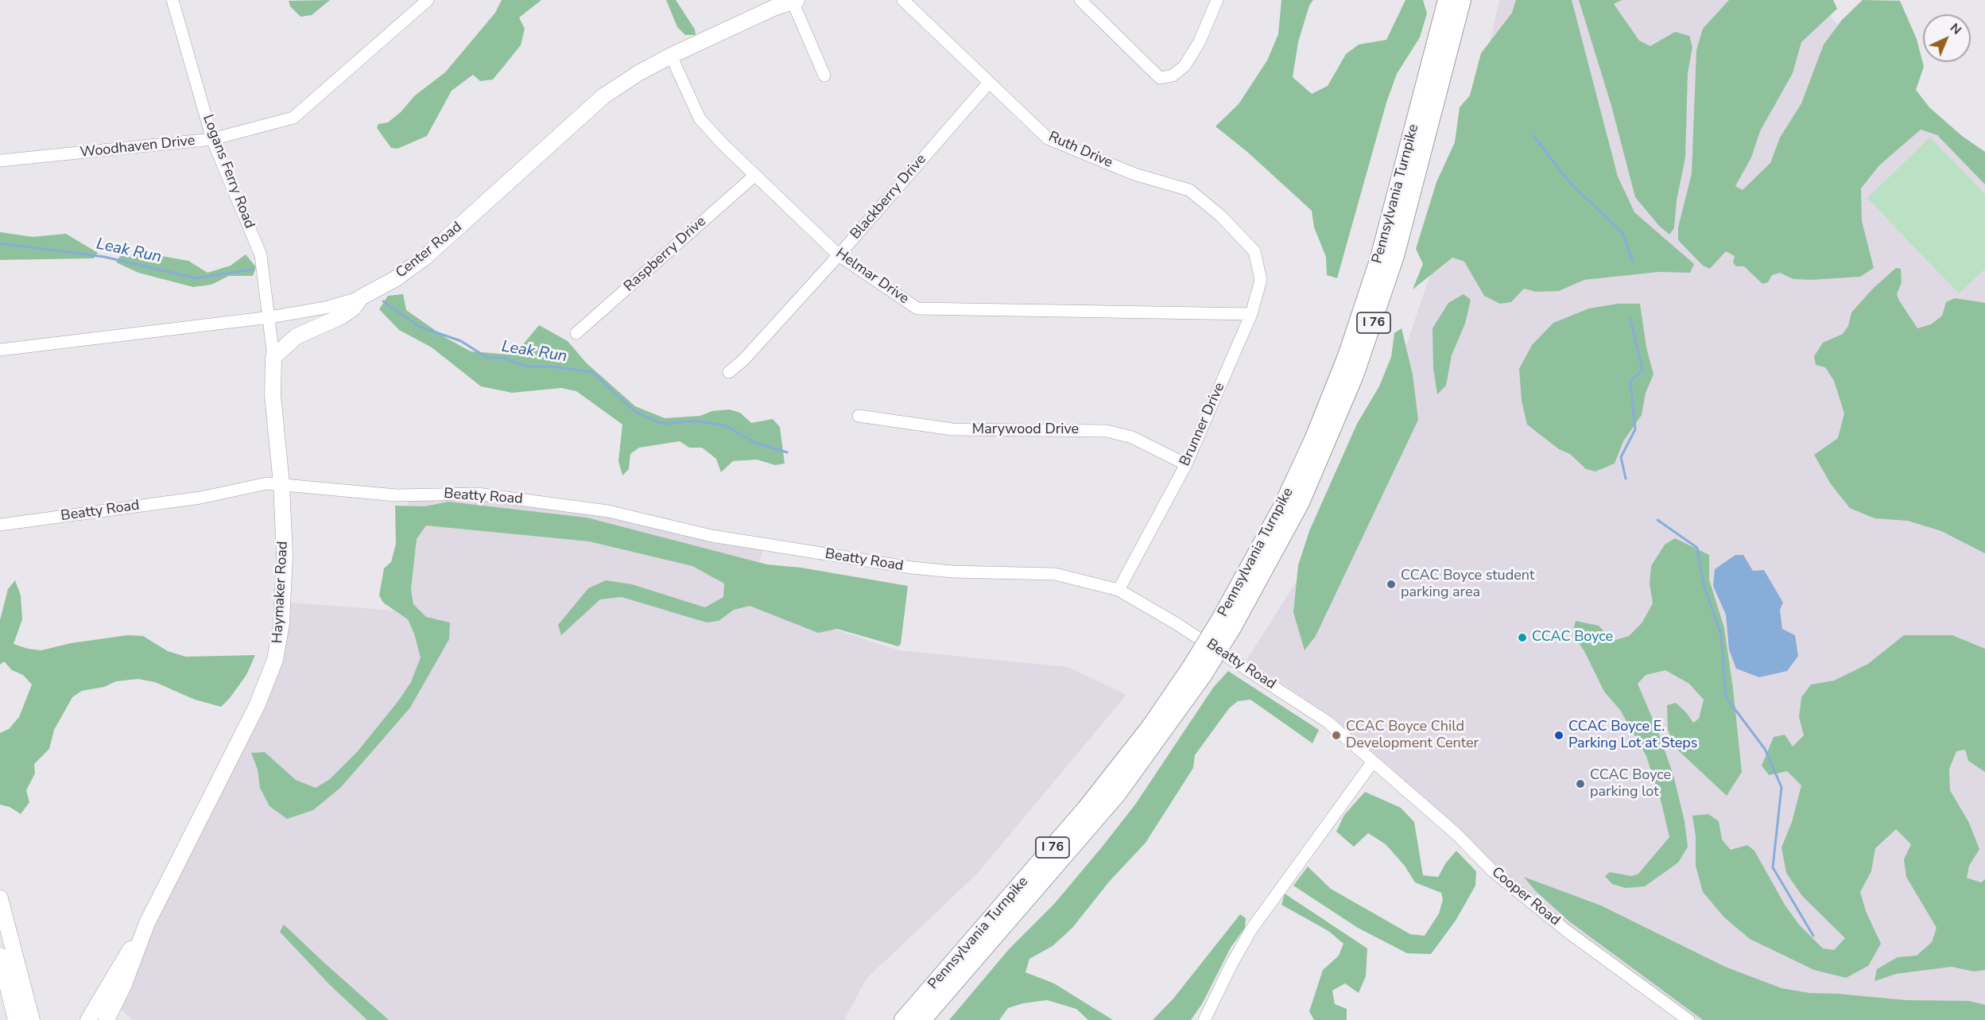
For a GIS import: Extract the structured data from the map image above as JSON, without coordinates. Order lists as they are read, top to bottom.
{
  "streets": {
    "highway": ["Pennsylvania Turnpike", "I 76"],
    "main road": ["Center Road", "Haymaker Road"],
    "street": [
      "Woodhaven Drive",
      "Ruth Drive",
      "Logans Ferry Road",
      "Blackberry Drive",
      "Raspberry Drive",
      "Helmar Drive",
      "Brunner Drive",
      "Marywood Drive",
      "Beatty Road",
      "Cooper Road"
    ]
  },
  "crossings": [
    ["Woodhaven Drive", "Logans Ferry Road"],
    ["Ruth Drive", "Blackberry Drive"],
    ["Ruth Drive", "Brunner Drive"],
    ["Logans Ferry Road", "Center Road"],
    ["Logans Ferry Road", "Haymaker Road"],
    ["Blackberry Drive", "Helmar Drive"],
    ["Center Road", "Helmar Drive"],
    ["Center Road", "Haymaker Road"],
    ["Raspberry Drive", "Helmar Drive"],
    ["Helmar Drive", "Brunner Drive"],
    ["Brunner Drive", "Marywood Drive"],
    ["Brunner Drive", "Beatty Road"],
    ["Beatty Road", "Haymaker Road"],
    ["Beatty Road", "Cooper Road"]
  ],
  "water": ["Leak Run"],
  "places": [
    "CCAC Boyce student parking area",
    "CCAC Boyce",
    "CCAC Boyce Child Development Center",
    "CCAC Boyce E. Parking Lot at Steps",
    "CCAC Boyce parking lot"
  ],
  "north": "top right"
}
